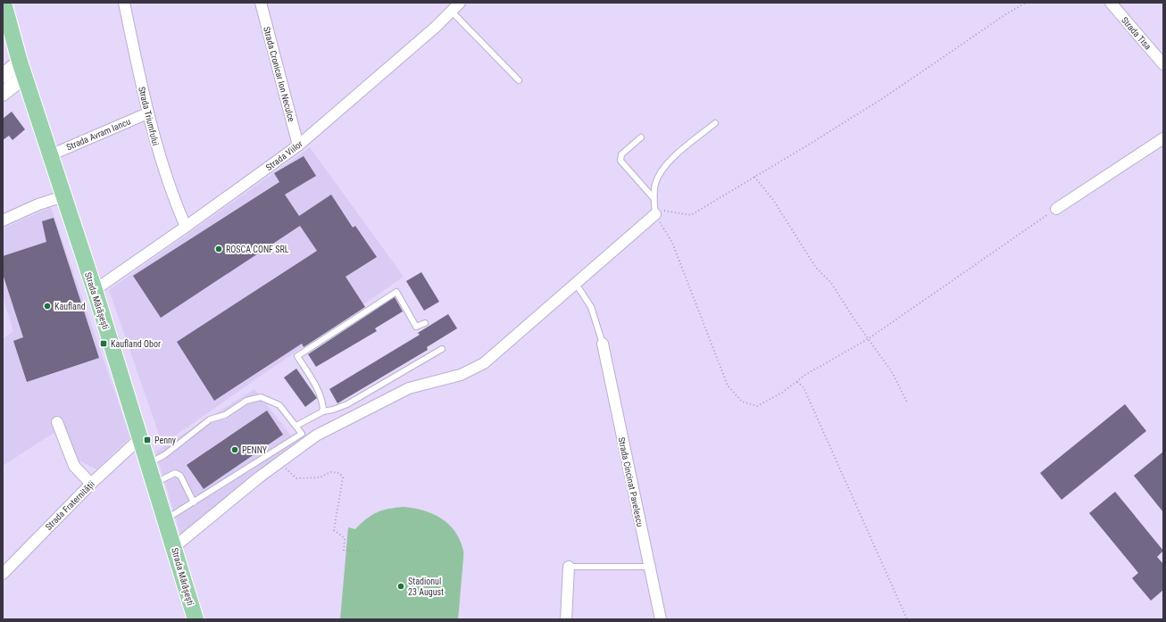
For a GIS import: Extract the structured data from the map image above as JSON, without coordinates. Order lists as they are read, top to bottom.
{
  "streets": {
    "main road": ["Strada Mărășești"],
    "street": [
      "Strada Tisa",
      "Strada Cronicar Ion Neculce",
      "Strada Triumfului",
      "Strada Avram Iancu",
      "Strada Viilor",
      "Strada Cincinat Pavelescu",
      "Strada Fraternității"
    ]
  },
  "crossings": [
    ["Strada Cronicar Ion Neculce", "Strada Viilor"],
    ["Strada Triumfului", "Strada Avram Iancu"],
    ["Strada Triumfului", "Strada Viilor"],
    ["Strada Avram Iancu", "Strada Mărășești"],
    ["Strada Viilor", "Strada Mărășești"],
    ["Strada Mărășești", "Strada Fraternității"]
  ],
  "places": {
    "other": [
      "ROSCA CONF SRL",
      "Kaufland",
      "PENNY",
      "Stadionul 23 August"
    ],
    "transit": ["Kaufland Obor", "Penny"]
  }
}
